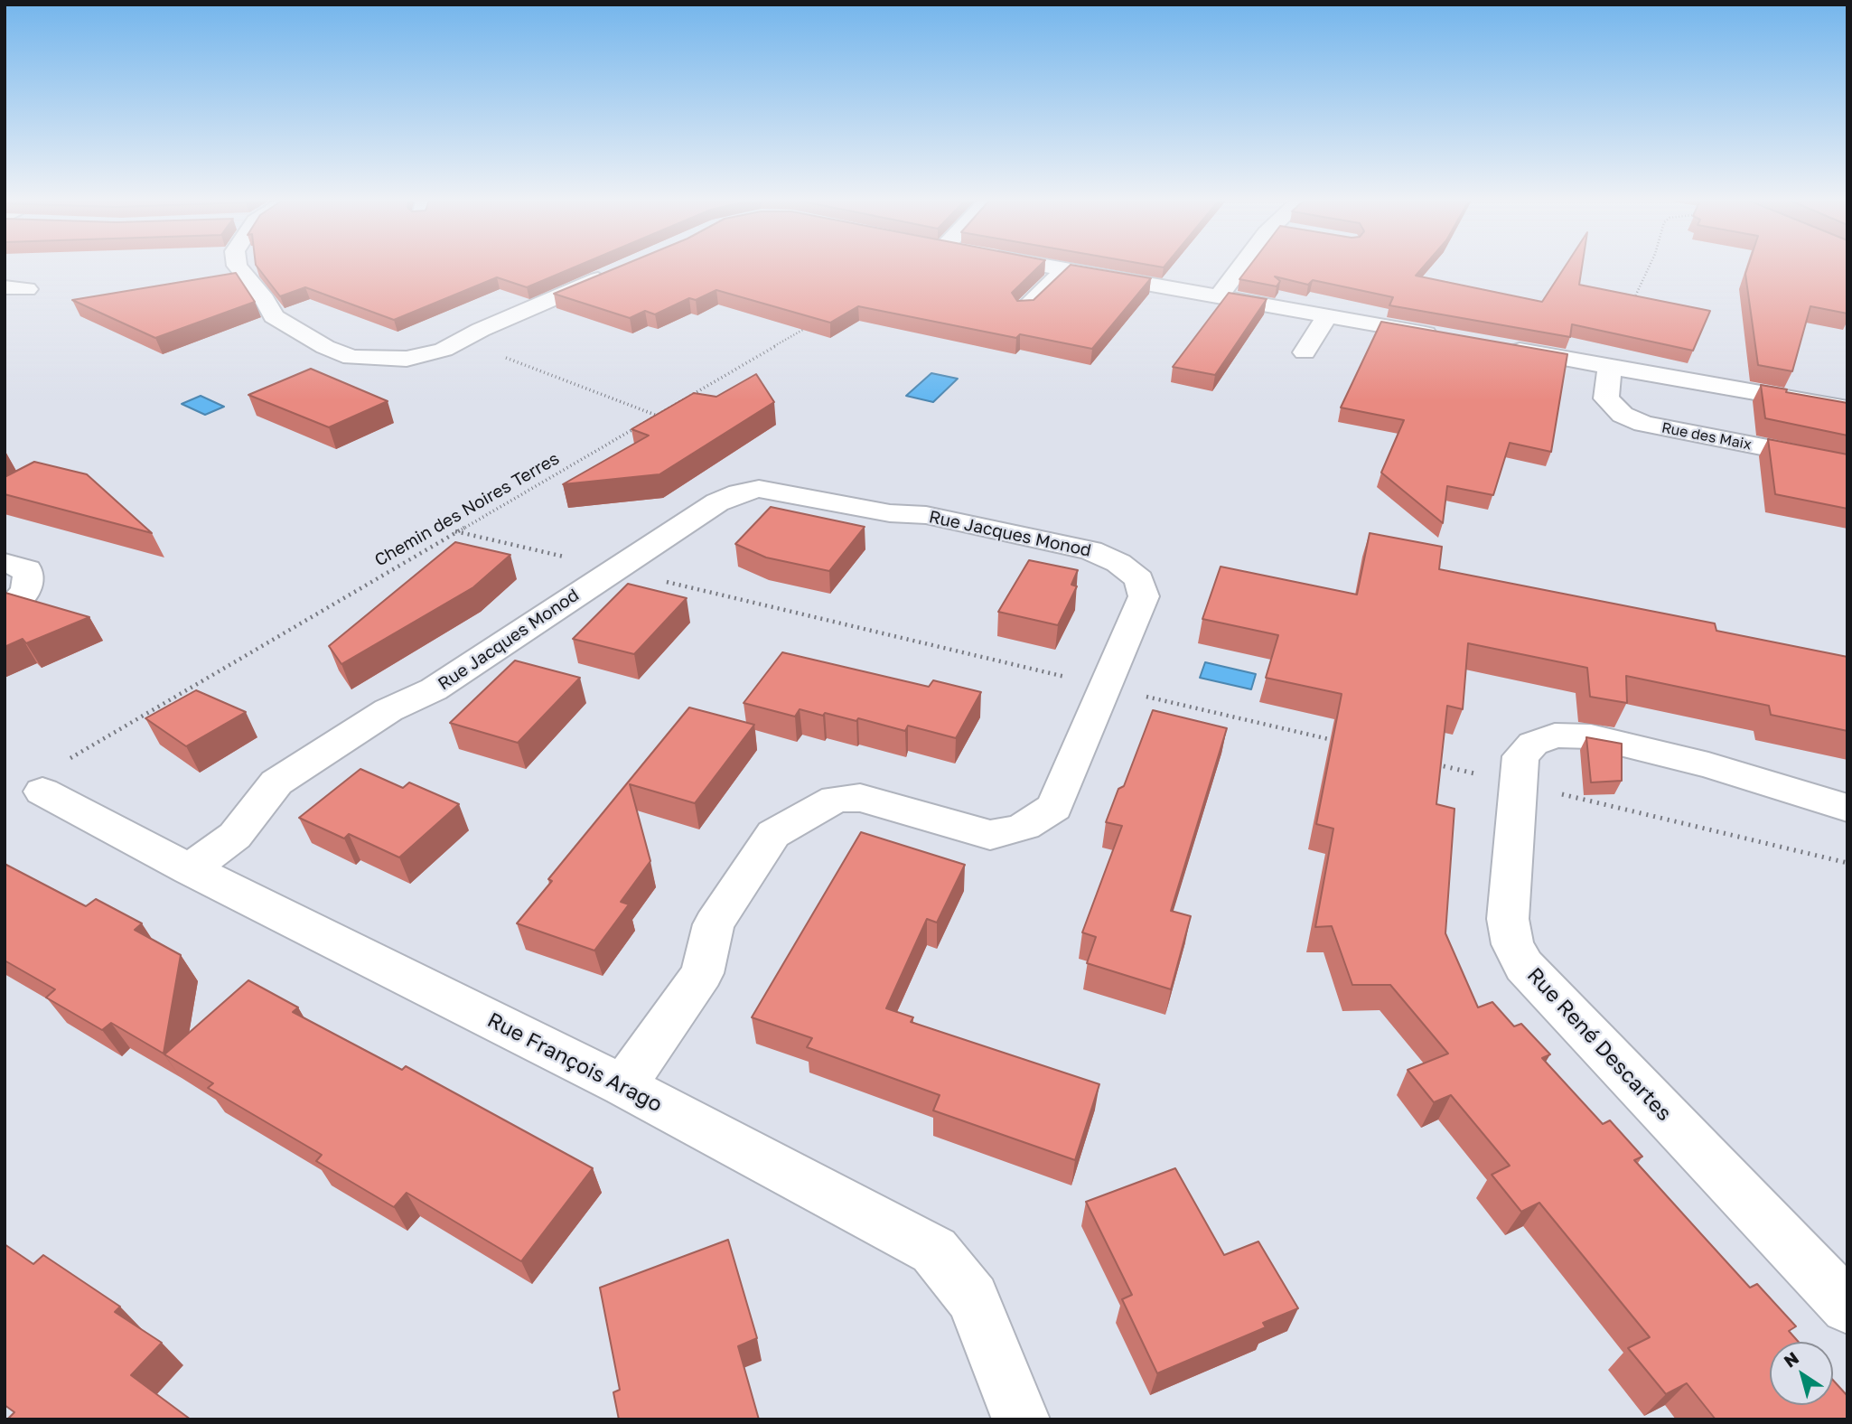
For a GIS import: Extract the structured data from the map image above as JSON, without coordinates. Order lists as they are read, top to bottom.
{
  "streets": {
    "street": [
      "Rue des Maix",
      "Rue Jacques Monod",
      "Rue René Descartes",
      "Rue François Arago"
    ],
    "path": ["Chemin des Noires Terres"]
  },
  "crossings": [
    ["Chemin des Noires Terres", "Rue François Arago"],
    ["Rue Jacques Monod", "Rue François Arago"]
  ],
  "north": "top left"
}
